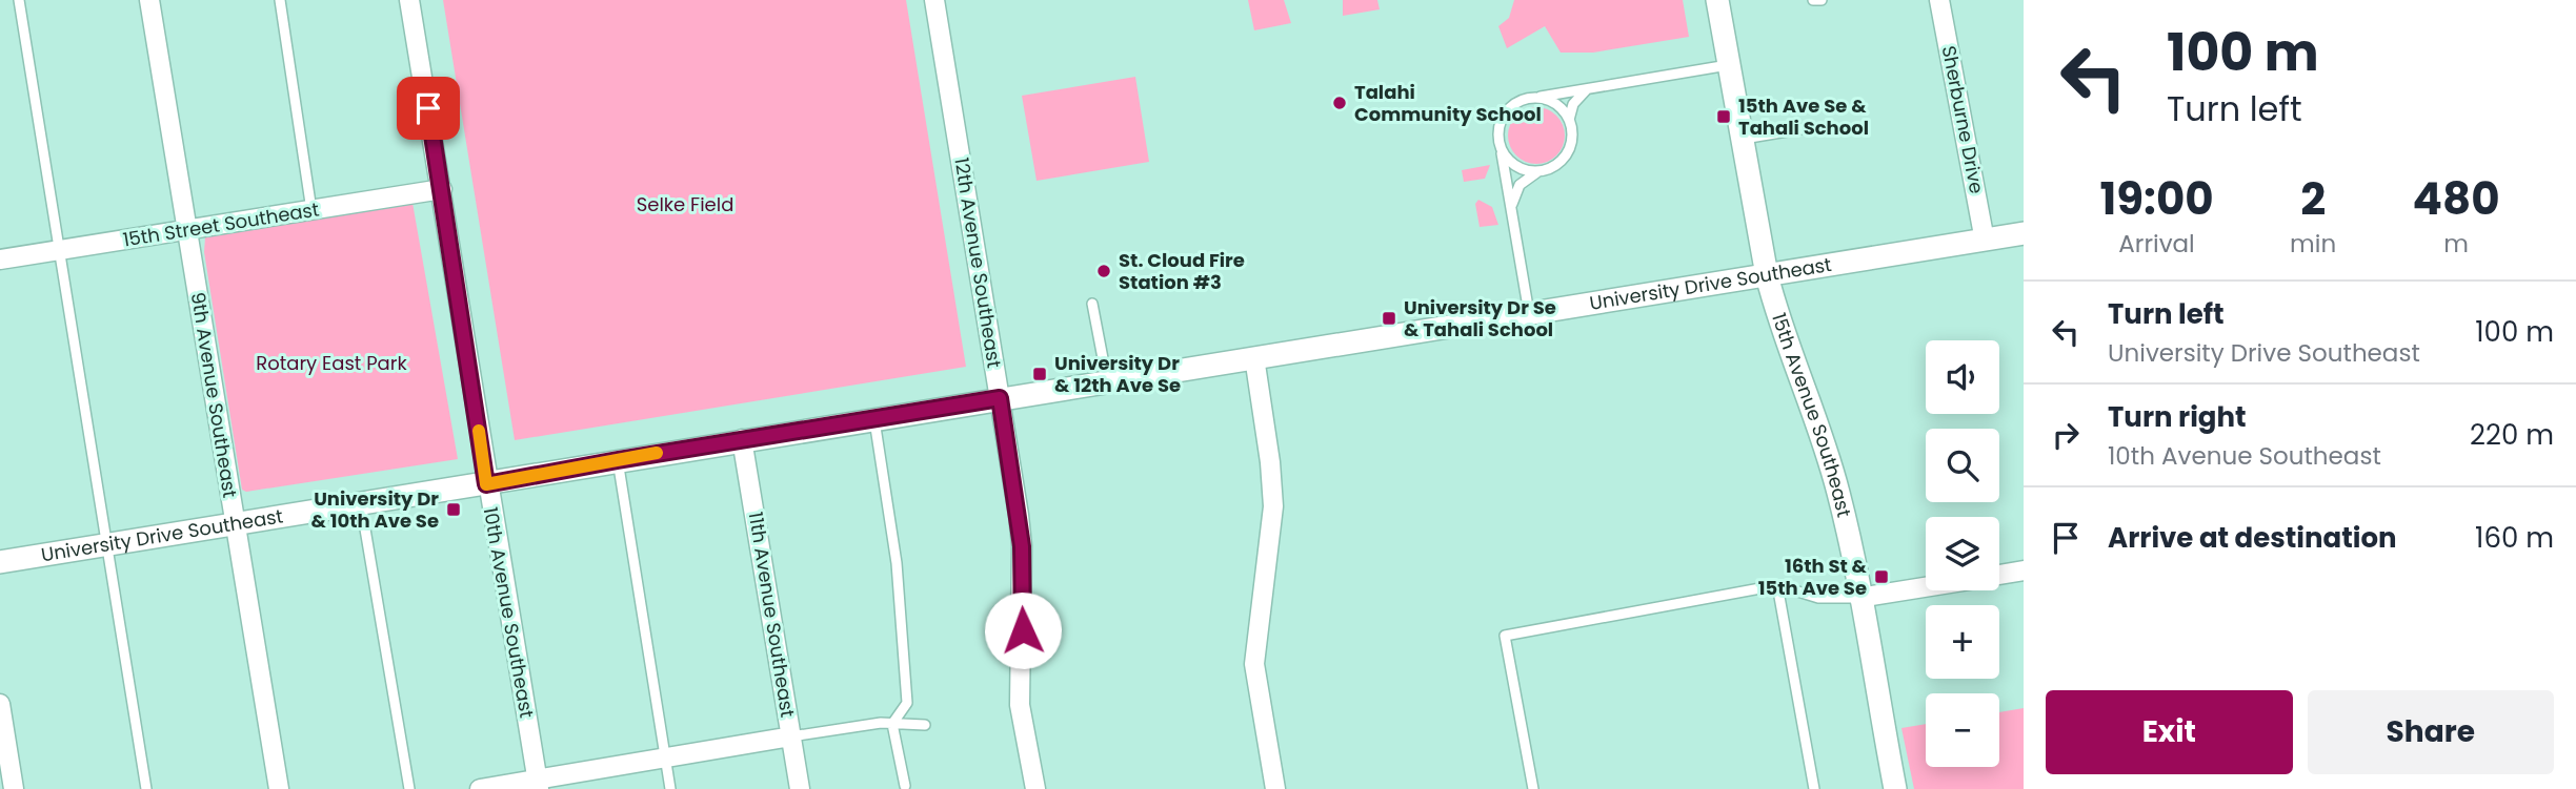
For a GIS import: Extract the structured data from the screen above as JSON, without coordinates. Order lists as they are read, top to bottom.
{
  "streets": {
    "street": [
      "Sherburne Drive",
      "15th Street Southeast",
      "12th Avenue Southeast",
      "University Drive Southeast",
      "9th Avenue Southeast",
      "15th Avenue Southeast",
      "10th Avenue Southeast",
      "11th Avenue Southeast"
    ]
  },
  "crossings": [
    ["Sherburne Drive", "University Drive Southeast"],
    ["15th Street Southeast", "9th Avenue Southeast"],
    ["15th Street Southeast", "10th Avenue Southeast"],
    ["12th Avenue Southeast", "University Drive Southeast"],
    ["University Drive Southeast", "9th Avenue Southeast"],
    ["University Drive Southeast", "15th Avenue Southeast"],
    ["University Drive Southeast", "10th Avenue Southeast"],
    ["University Drive Southeast", "11th Avenue Southeast"]
  ],
  "parks": ["Selke Field", "Rotary East Park"],
  "places": {
    "other": ["Talahi Community School", "St. Cloud Fire Station #3"],
    "transit": [
      "15th Ave Se & Tahali School",
      "University Dr Se & Tahali School",
      "University Dr & 12th Ave Se",
      "University Dr & 10th Ave Se",
      "16th St & 15th Ave Se"
    ]
  },
  "page": {
    "turn": ["100 m", "Turn left"],
    "eta": [
      "19:00",
      "Arrival",
      "2",
      "min",
      "480",
      "m"
    ],
    "list": [
      {
        "name": "Turn left",
        "note": "University Drive Southeast",
        "value": "100 m"
      },
      {
        "name": "Turn right",
        "note": "10th Avenue Southeast",
        "value": "220 m"
      },
      {
        "name": "Arrive at destination",
        "value": "160 m"
      }
    ],
    "map_buttons": ["+", "−"],
    "buttons": ["Exit", "Share"]
  }
}
